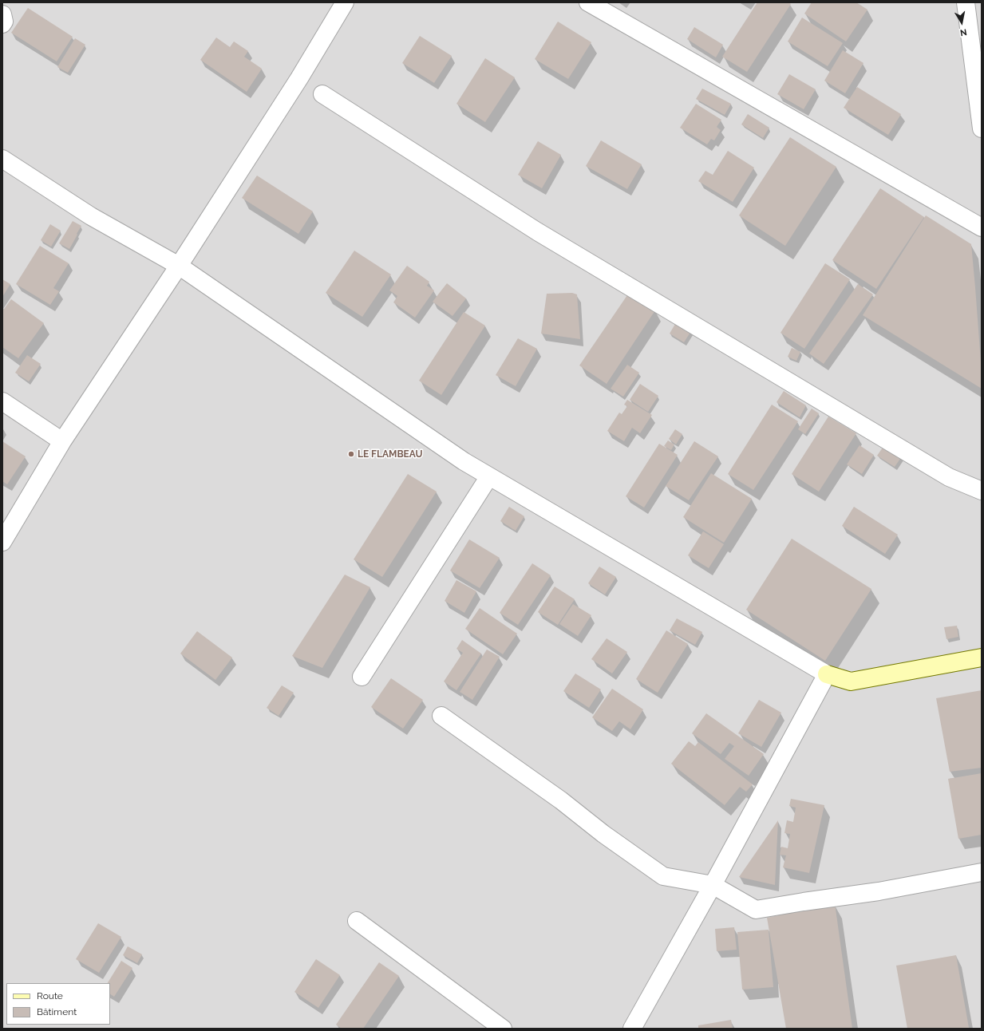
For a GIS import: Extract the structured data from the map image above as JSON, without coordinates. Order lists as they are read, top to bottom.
{
  "places": ["LE FLAMBEAU"],
  "legend": ["Route", "Bâtiment"],
  "north": "bottom"
}
